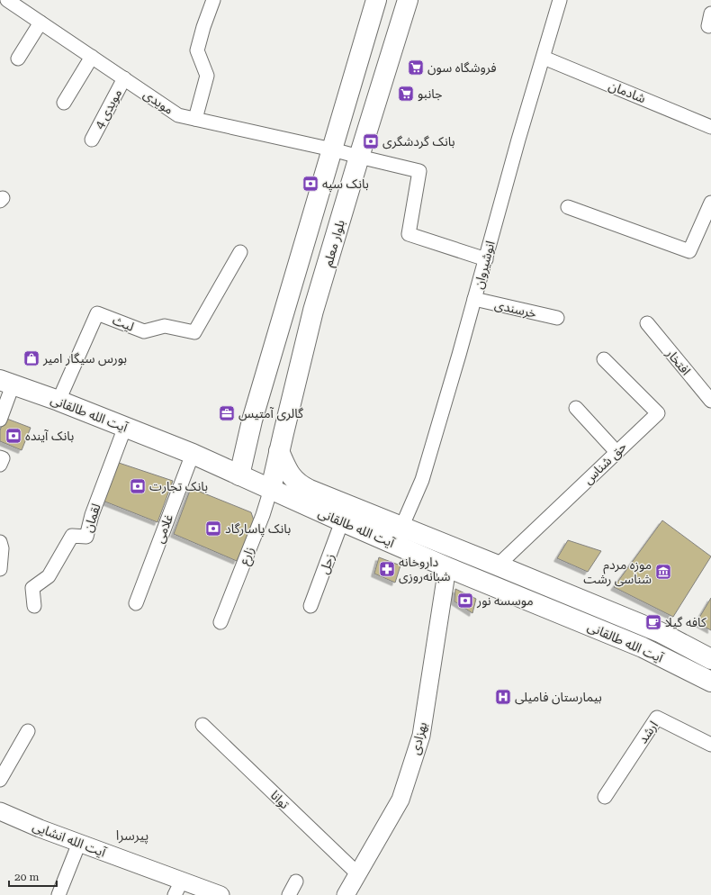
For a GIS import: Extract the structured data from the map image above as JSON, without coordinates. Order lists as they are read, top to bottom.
{
  "streets": {
    "main road": ["بلوار معلم", "آیت الله طالقانی"],
    "street": [
      "شادمان",
      "مویدی",
      "مویدی 4",
      "انوشیروان",
      "خرسندی",
      "لیث",
      "افتخار",
      "حق شناس",
      "لقمان",
      "غلامی",
      "زارع",
      "زحل",
      "ارشد",
      "بهزادی",
      "توانا",
      "آیت الله انشایی"
    ]
  },
  "crossings": [
    ["شادمان", "انوشیروان"],
    ["مویدی", "مویدی 4"],
    ["مویدی", "بلوار معلم"],
    ["مویدی", "انوشیروان"],
    ["بلوار معلم", "آیت الله طالقانی"],
    ["بلوار معلم", "زارع"],
    ["انوشیروان", "خرسندی"],
    ["انوشیروان", "آیت الله طالقانی"],
    ["لیث", "آیت الله طالقانی"],
    ["آیت الله طالقانی", "حق شناس"],
    ["آیت الله طالقانی", "لقمان"],
    ["آیت الله طالقانی", "غلامی"],
    ["آیت الله طالقانی", "زارع"],
    ["آیت الله طالقانی", "زحل"],
    ["آیت الله طالقانی", "بهزادی"],
    ["بهزادی", "توانا"]
  ],
  "districts": ["پیرسرا"],
  "places": {
    "supermarket": ["فروشگاه سون", "جانبو"],
    "bank": [
      "بانک گردشگری",
      "بانک سپه",
      "بانک آینده",
      "بانک تجارت",
      "بانک پاسارگاد",
      "موسسه نور"
    ],
    "shop": ["بورس سیگار امیر"],
    "office": ["گالری آمتیس"],
    "pharmacy": ["داروخانه شبانه‌روزی"],
    "museum": ["موزه مردم شناسی رشت"],
    "cafe": ["کافه گیلا"],
    "hospital": ["بیمارستان فامیلی"]
  },
  "scale_bar": "20 m"
}
